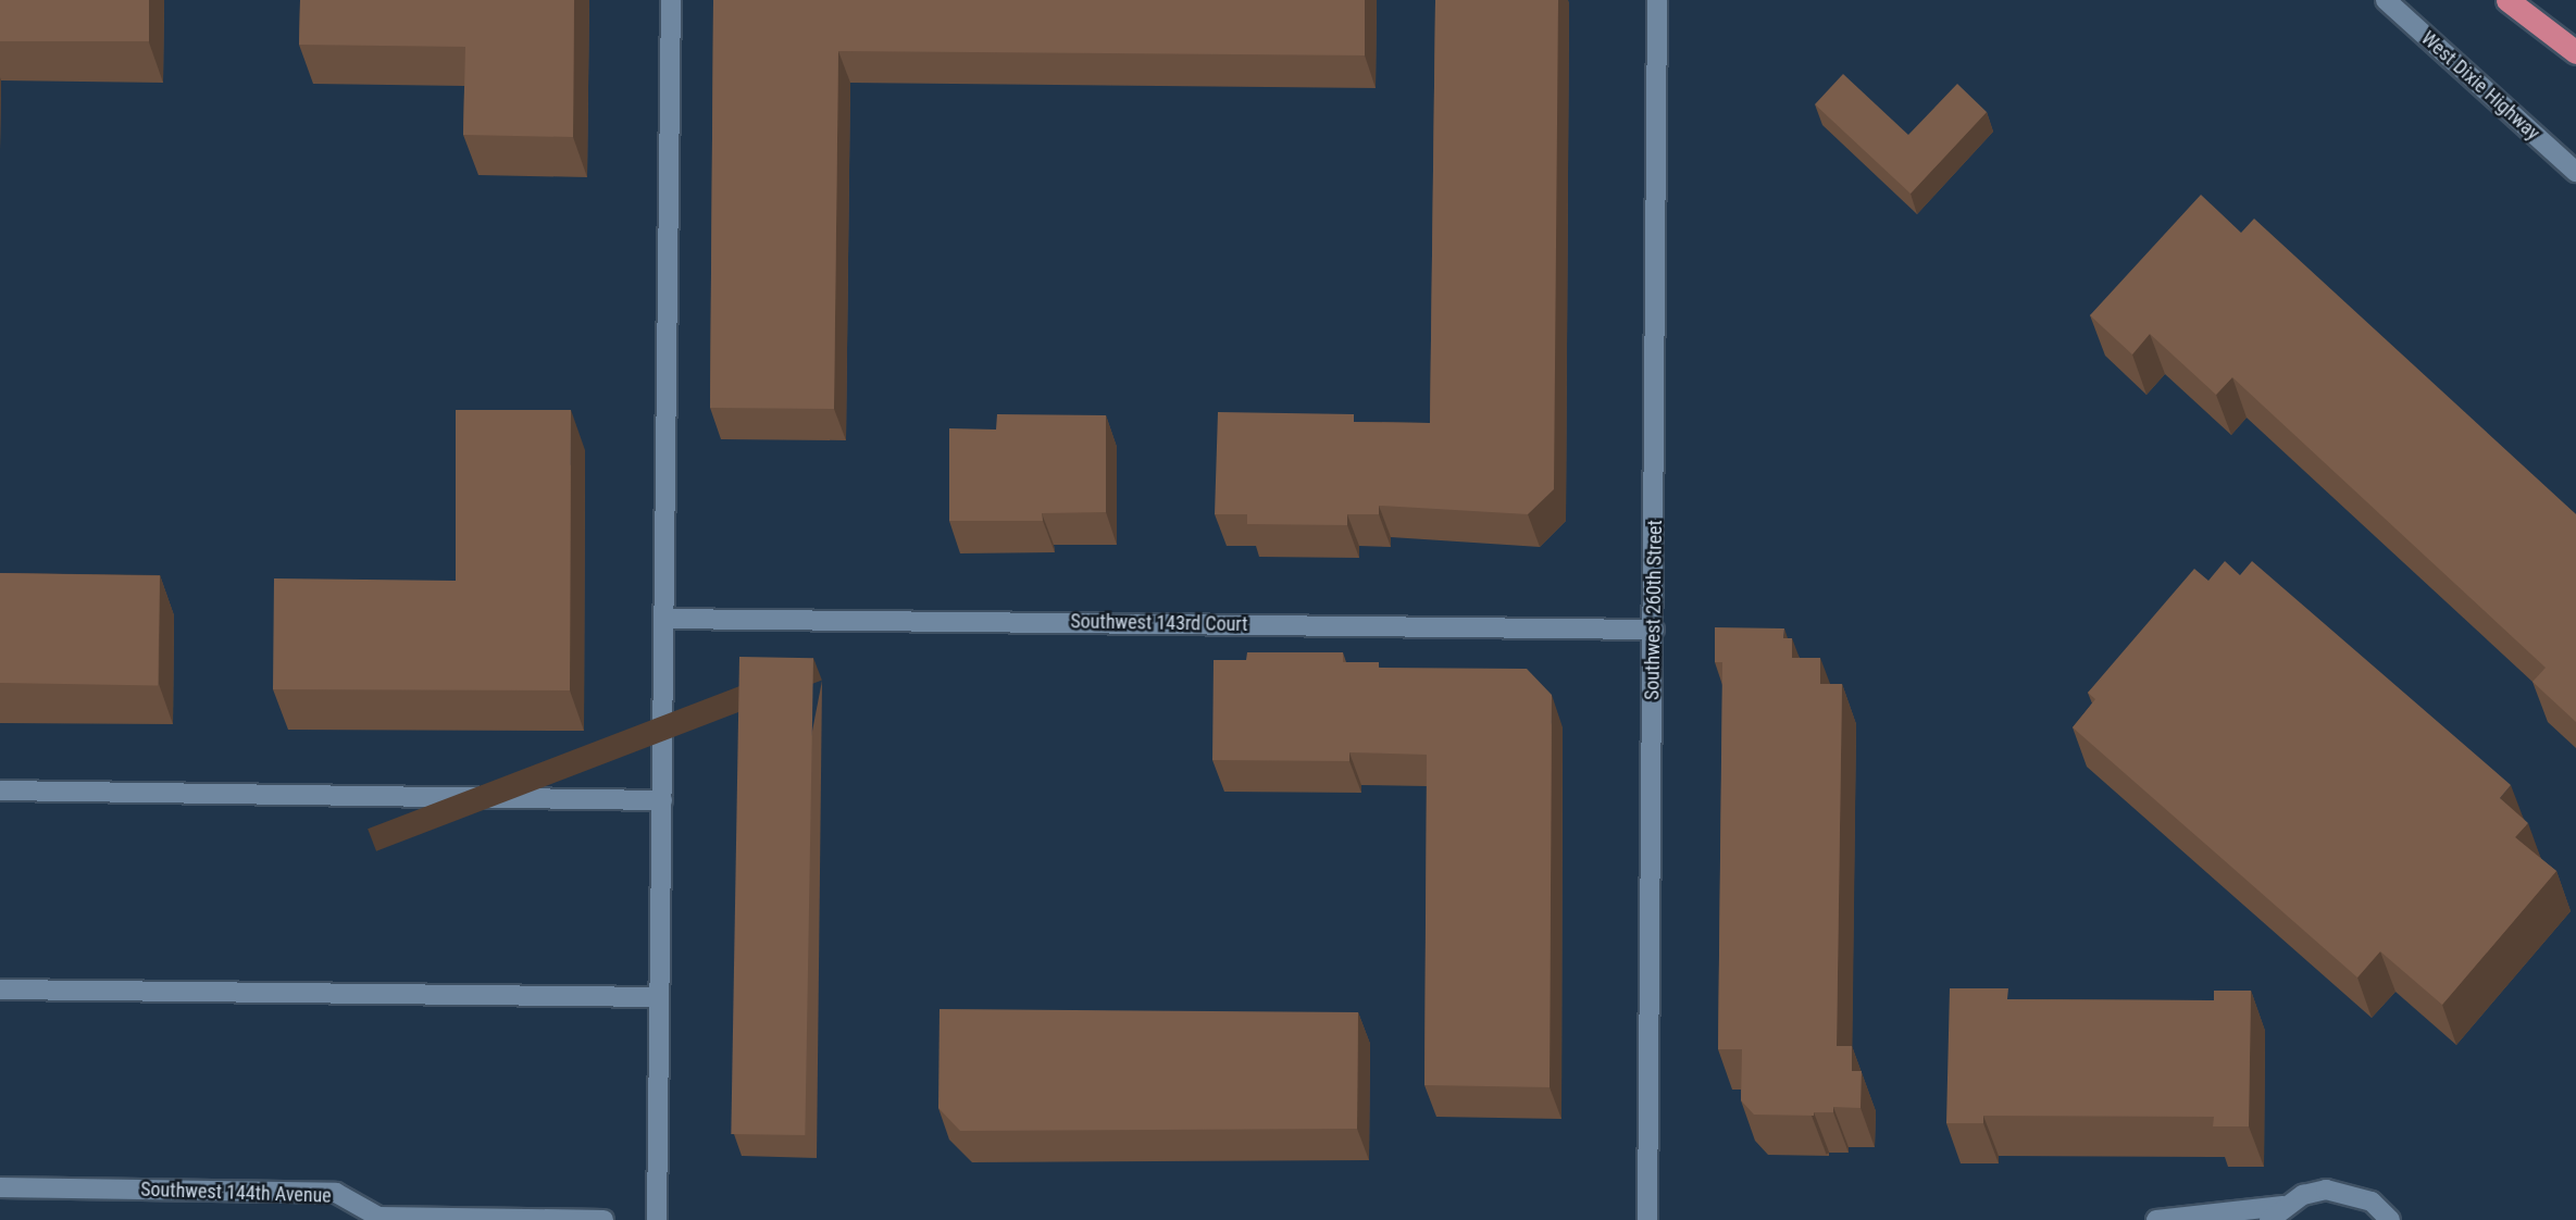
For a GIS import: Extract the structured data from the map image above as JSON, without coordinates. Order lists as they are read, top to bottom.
{
  "streets": {
    "street": [
      "West Dixie Highway",
      "Southwest 260th Street",
      "Southwest 143rd Court",
      "Southwest 144th Avenue"
    ]
  },
  "crossings": [
    ["Southwest 260th Street", "Southwest 143rd Court"]
  ]
}
